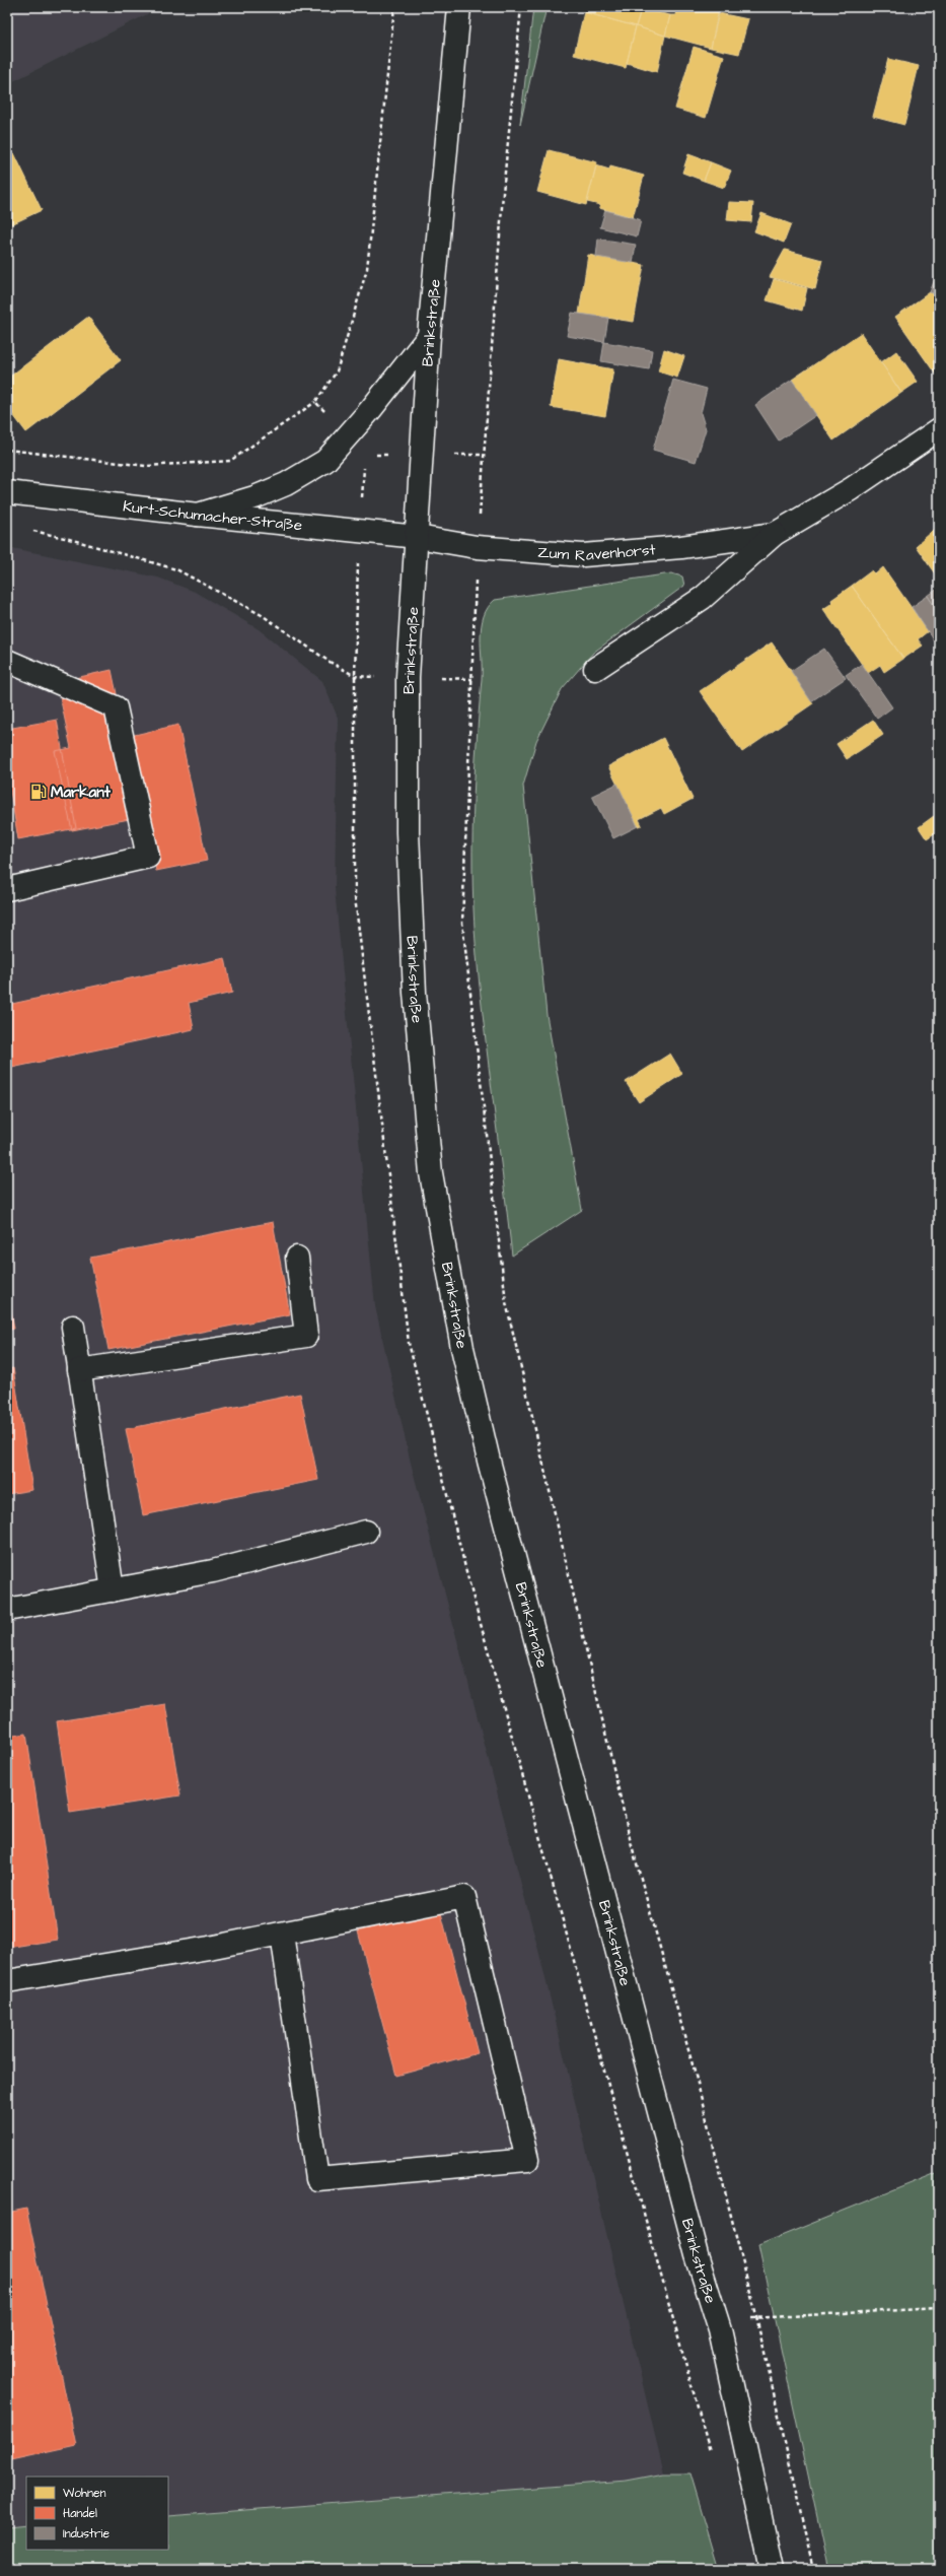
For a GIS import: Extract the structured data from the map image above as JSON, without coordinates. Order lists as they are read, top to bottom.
{
  "streets": {
    "main road": ["Brinkstraße", "Kurt-Schumacher-Straße", "Zum Ravenhorst"]
  },
  "crossings": [
    ["Brinkstraße", "Kurt-Schumacher-Straße"],
    ["Brinkstraße", "Zum Ravenhorst"],
    ["Kurt-Schumacher-Straße", "Zum Ravenhorst"]
  ],
  "places": {
    "fuel station": ["Markant"]
  },
  "legend": ["Wohnen", "Handel", "Industrie"]
}
